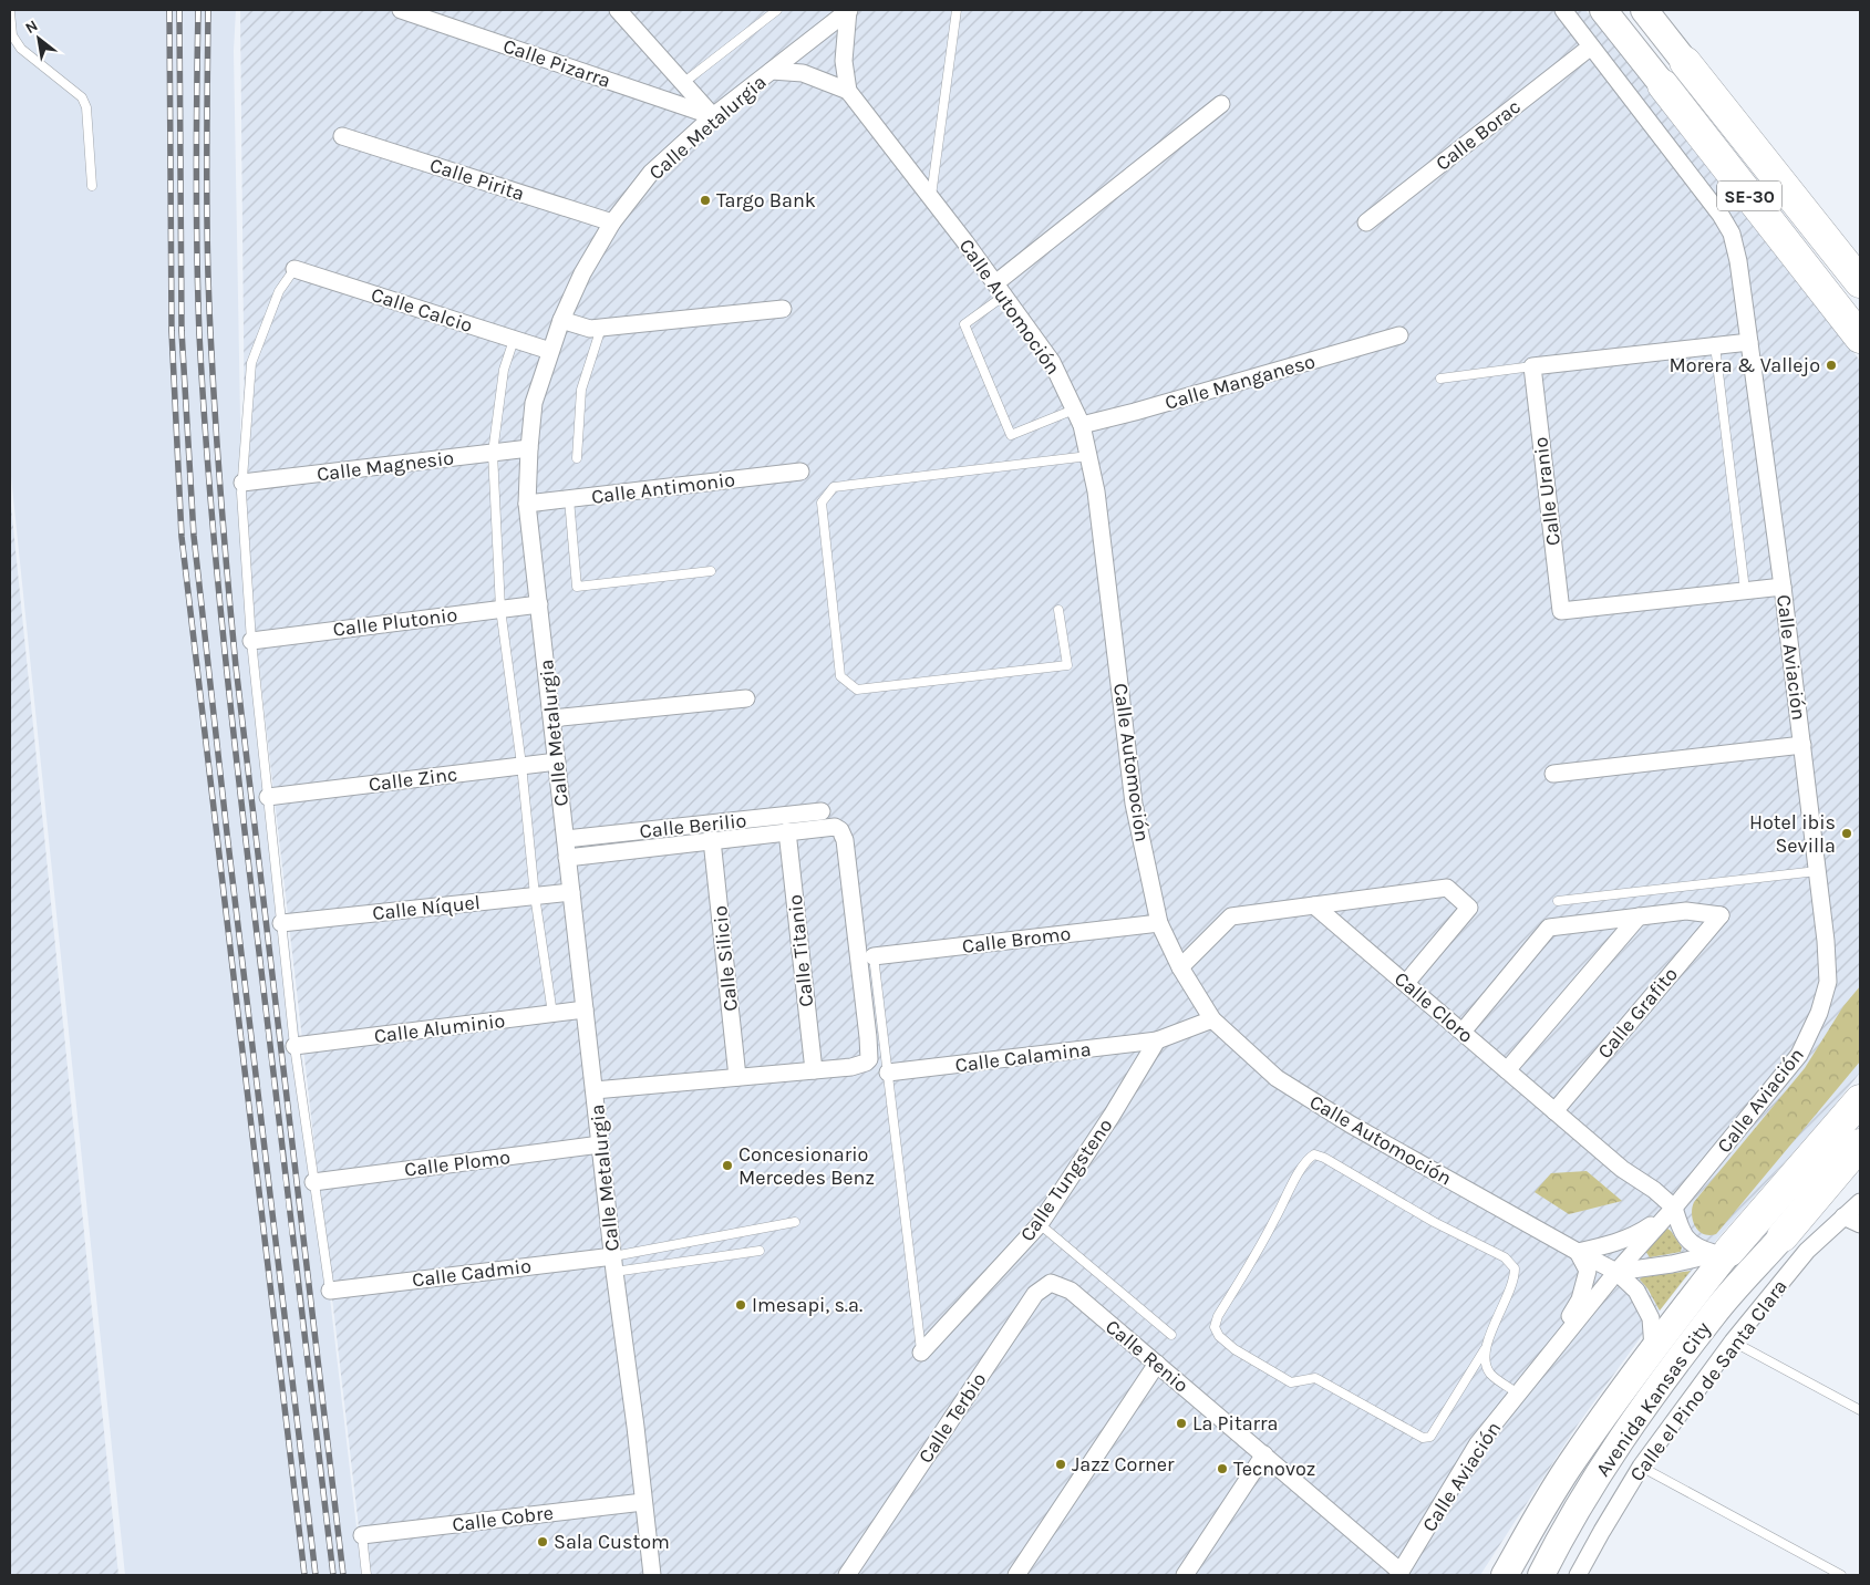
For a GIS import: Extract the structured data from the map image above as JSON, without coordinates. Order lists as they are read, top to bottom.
{
  "streets": {
    "highway": ["SE-30"],
    "main road": ["Avenida Kansas City"],
    "street": [
      "Calle Pizarra",
      "Calle Metalurgia",
      "Calle Borac",
      "Calle Pirita",
      "Calle Automoción",
      "Calle Calcio",
      "Calle Manganeso",
      "Calle Magnesio",
      "Calle Antimonio",
      "Calle Uranio",
      "Calle Plutonio",
      "Calle Aviación",
      "Calle Zinc",
      "Calle Berilio",
      "Calle Níquel",
      "Calle Bromo",
      "Calle Titanio",
      "Calle Silicio",
      "Calle Cloro",
      "Calle Grafito",
      "Calle Aluminio",
      "Calle Calamina",
      "Calle Plomo",
      "Calle Tungsteno",
      "Calle Cadmio",
      "Calle Renio",
      "Calle el Pino de Santa Clara",
      "Calle Terbio",
      "Calle Cobre"
    ]
  },
  "crossings": [
    ["Calle Pizarra", "Calle Metalurgia"],
    ["Calle Metalurgia", "Calle Pirita"],
    ["Calle Metalurgia", "Calle Calcio"],
    ["Calle Metalurgia", "Calle Magnesio"],
    ["Calle Metalurgia", "Calle Antimonio"],
    ["Calle Metalurgia", "Calle Plutonio"],
    ["Calle Metalurgia", "Calle Zinc"],
    ["Calle Metalurgia", "Calle Berilio"],
    ["Calle Metalurgia", "Calle Níquel"],
    ["Calle Metalurgia", "Calle Aluminio"],
    ["Calle Metalurgia", "Calle Plomo"],
    ["Calle Metalurgia", "Calle Cadmio"],
    ["Calle Metalurgia", "Calle Cobre"],
    ["Calle Borac", "Calle Aviación"],
    ["Calle Automoción", "Calle Manganeso"],
    ["Calle Automoción", "Calle Aviación"],
    ["Calle Automoción", "Calle Bromo"],
    ["Calle Automoción", "Avenida Kansas City"],
    ["Calle Uranio", "Calle Aviación"],
    ["Calle Aviación", "Calle Cloro"],
    ["Calle Aviación", "Calle Renio"],
    ["Calle Cloro", "Calle Grafito"],
    ["Calle Calamina", "Calle Tungsteno"],
    ["Calle Renio", "Calle Terbio"]
  ],
  "places": [
    "Targo Bank",
    "Morera & Vallejo",
    "Hotel ibis Sevilla",
    "Concesionario Mercedes Benz",
    "Imesapi, s.a.",
    "La Pitarra",
    "Jazz Corner",
    "Tecnovoz",
    "Sala Custom"
  ],
  "north": "top left"
}
